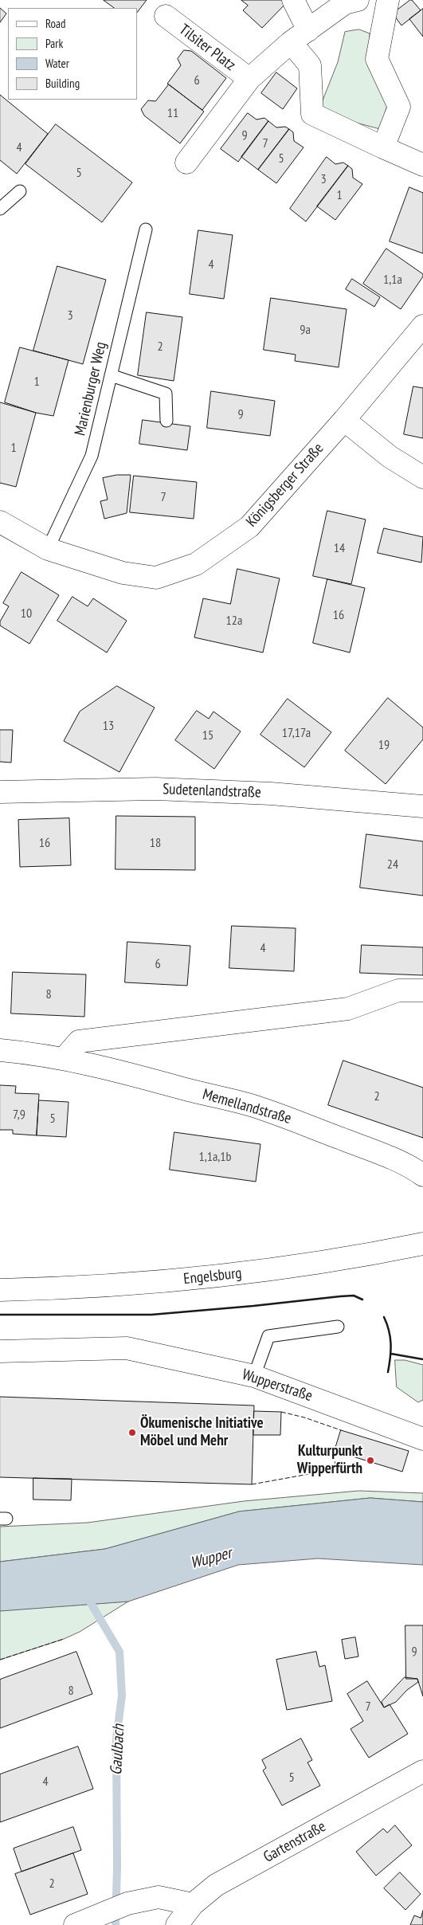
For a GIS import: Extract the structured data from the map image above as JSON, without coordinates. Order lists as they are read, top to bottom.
{
  "streets": {
    "street": [
      "Tilsiter Platz",
      "Königsberger Straße",
      "Sudetenlandstraße",
      "Memellandstraße",
      "Engelsburg",
      "Wupperstraße",
      "Gartenstraße"
    ],
    "lane": ["Marienburger Weg"]
  },
  "crossings": [
    ["Marienburger Weg", "Königsberger Straße"]
  ],
  "water": ["Wupper", "Gaulbach"],
  "places": ["Ökumenische Initiative Möbel und Mehr", "Kulturpunkt Wipperfürth"],
  "house_numbers": [
    "6",
    "11",
    "9",
    "7",
    "4",
    "5",
    "5",
    "3",
    "1",
    "4",
    "1,1a",
    "3",
    "9a",
    "2",
    "1",
    "9",
    "1",
    "7",
    "14",
    "10",
    "16",
    "12a",
    "13",
    "17,17a",
    "15",
    "19",
    "16",
    "18",
    "24",
    "4",
    "6",
    "8",
    "2",
    "7,9",
    "5",
    "1,1a,1b",
    "9",
    "8",
    "7",
    "5",
    "4",
    "2"
  ],
  "legend": [
    "Road",
    "Park",
    "Water",
    "Building"
  ]
}
